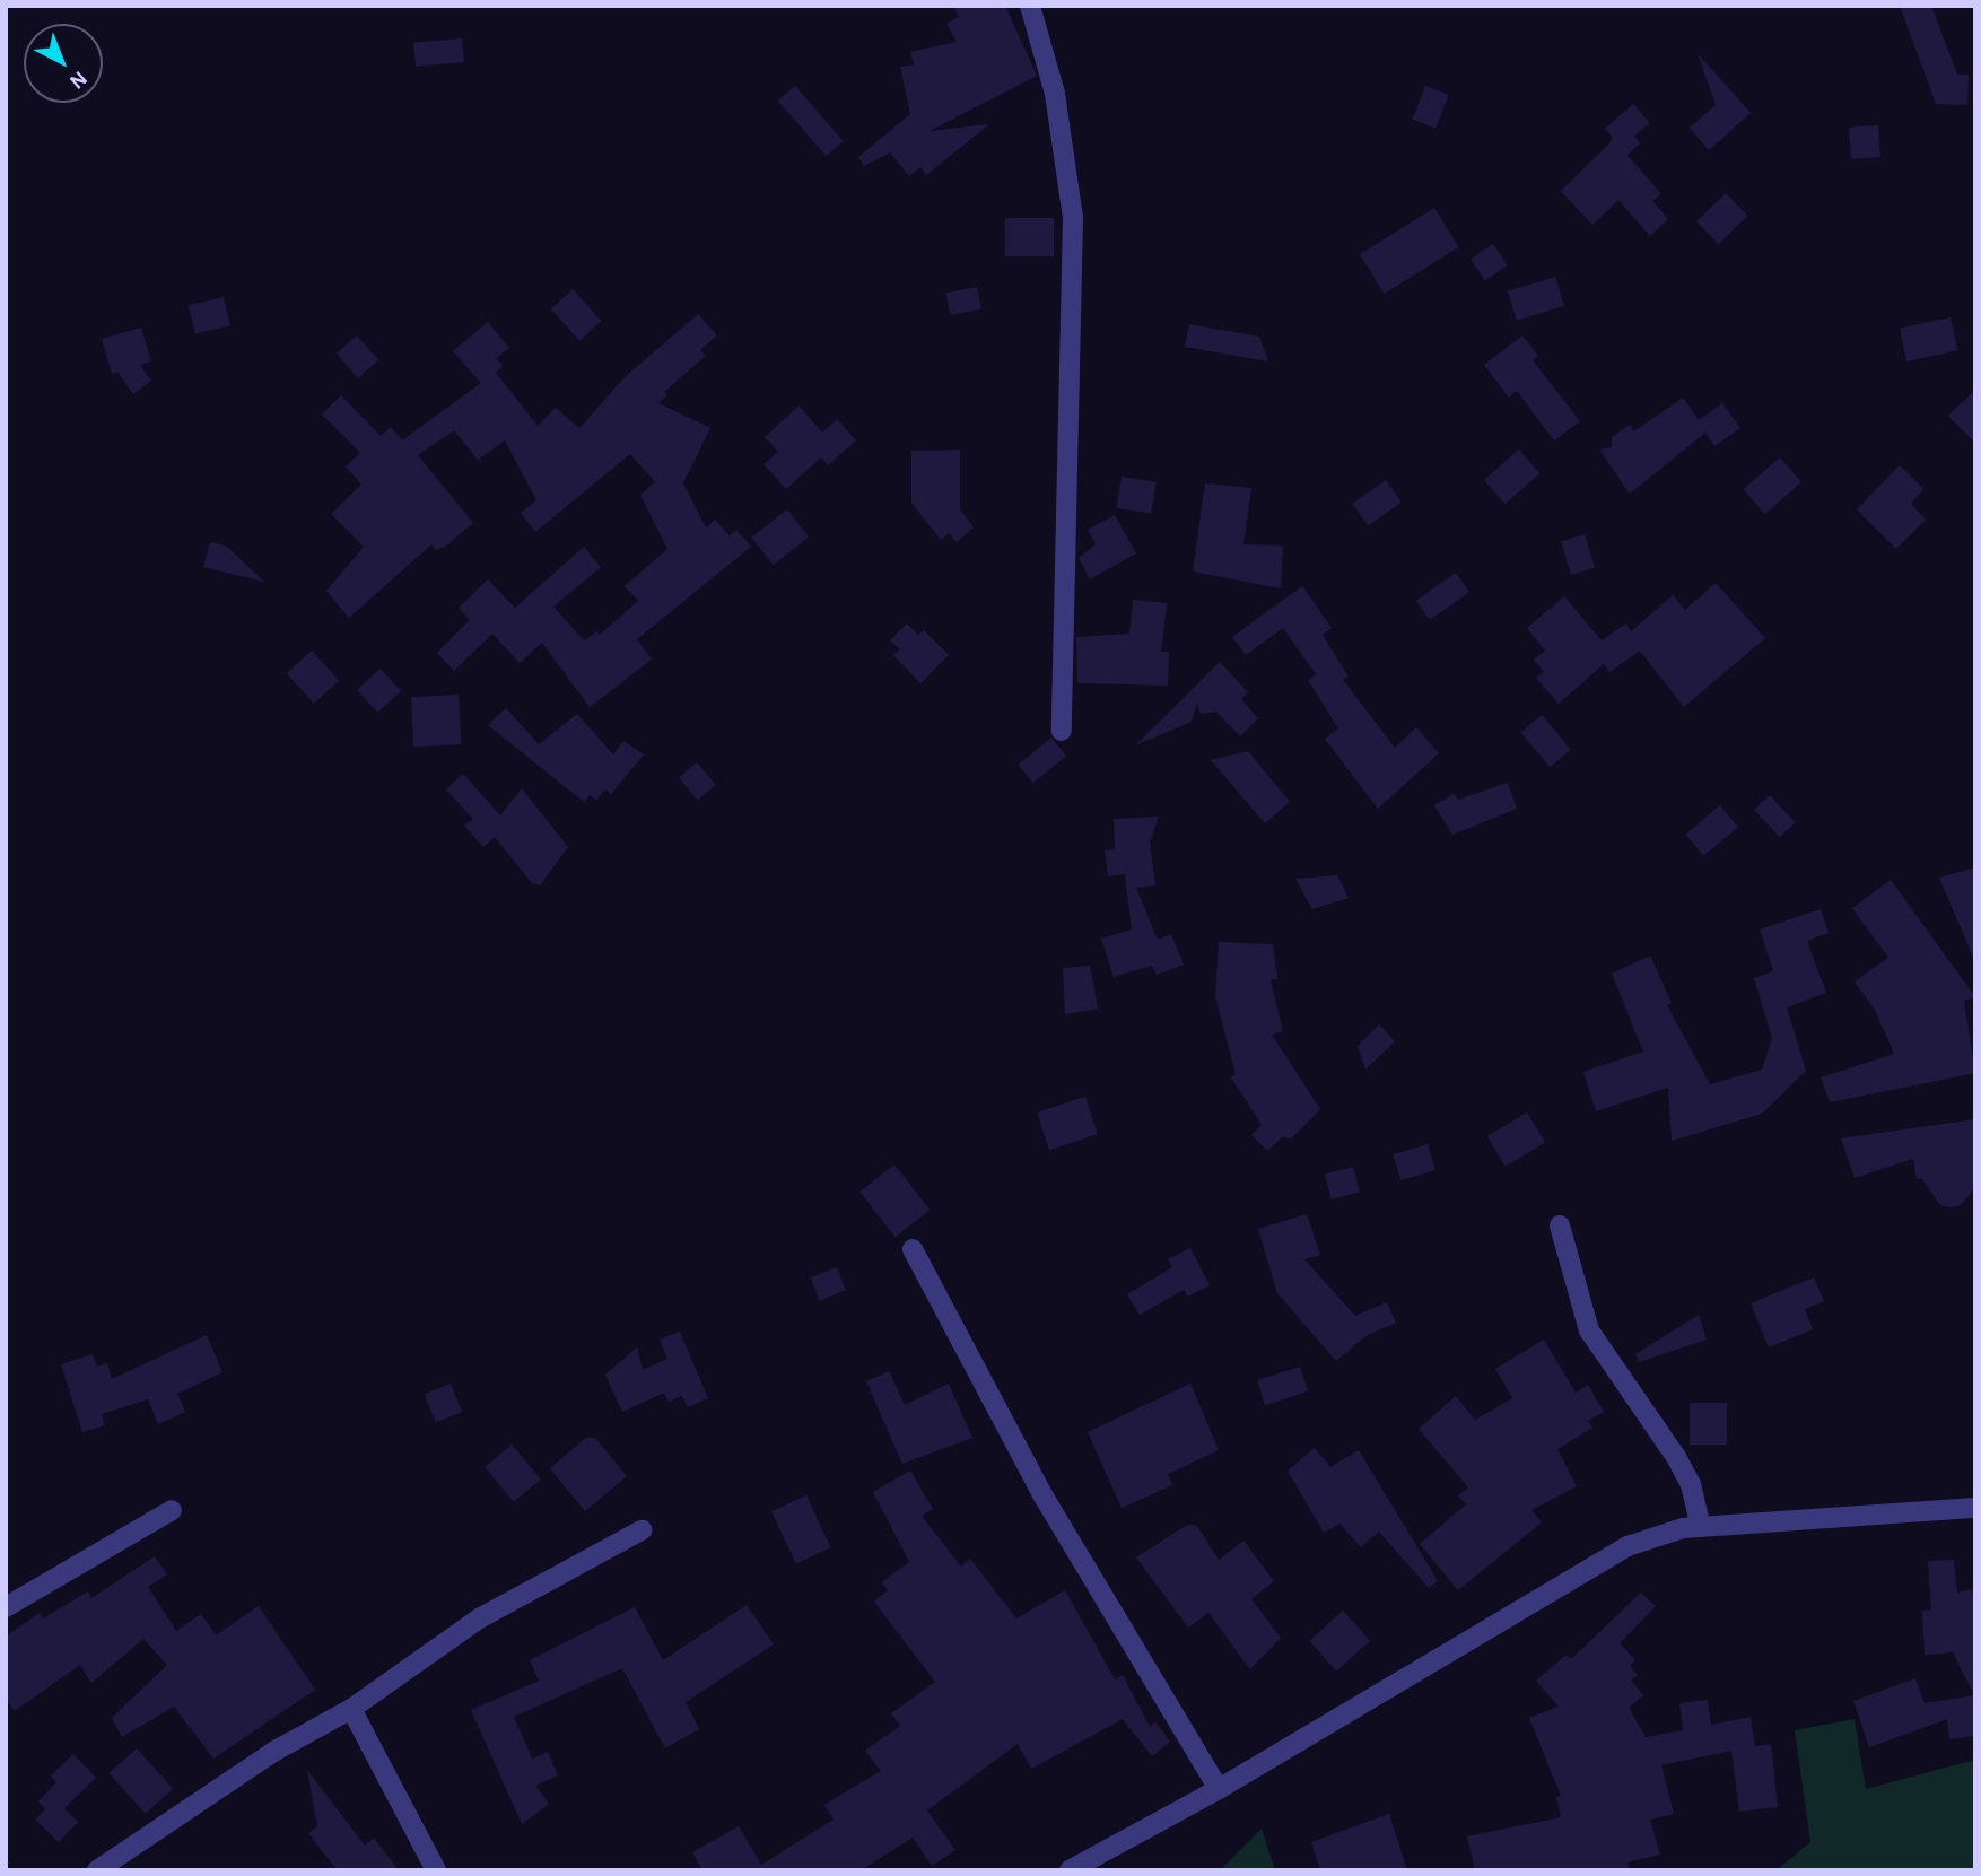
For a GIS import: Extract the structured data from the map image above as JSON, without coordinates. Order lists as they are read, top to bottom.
{
  "north": "bottom right"
}
